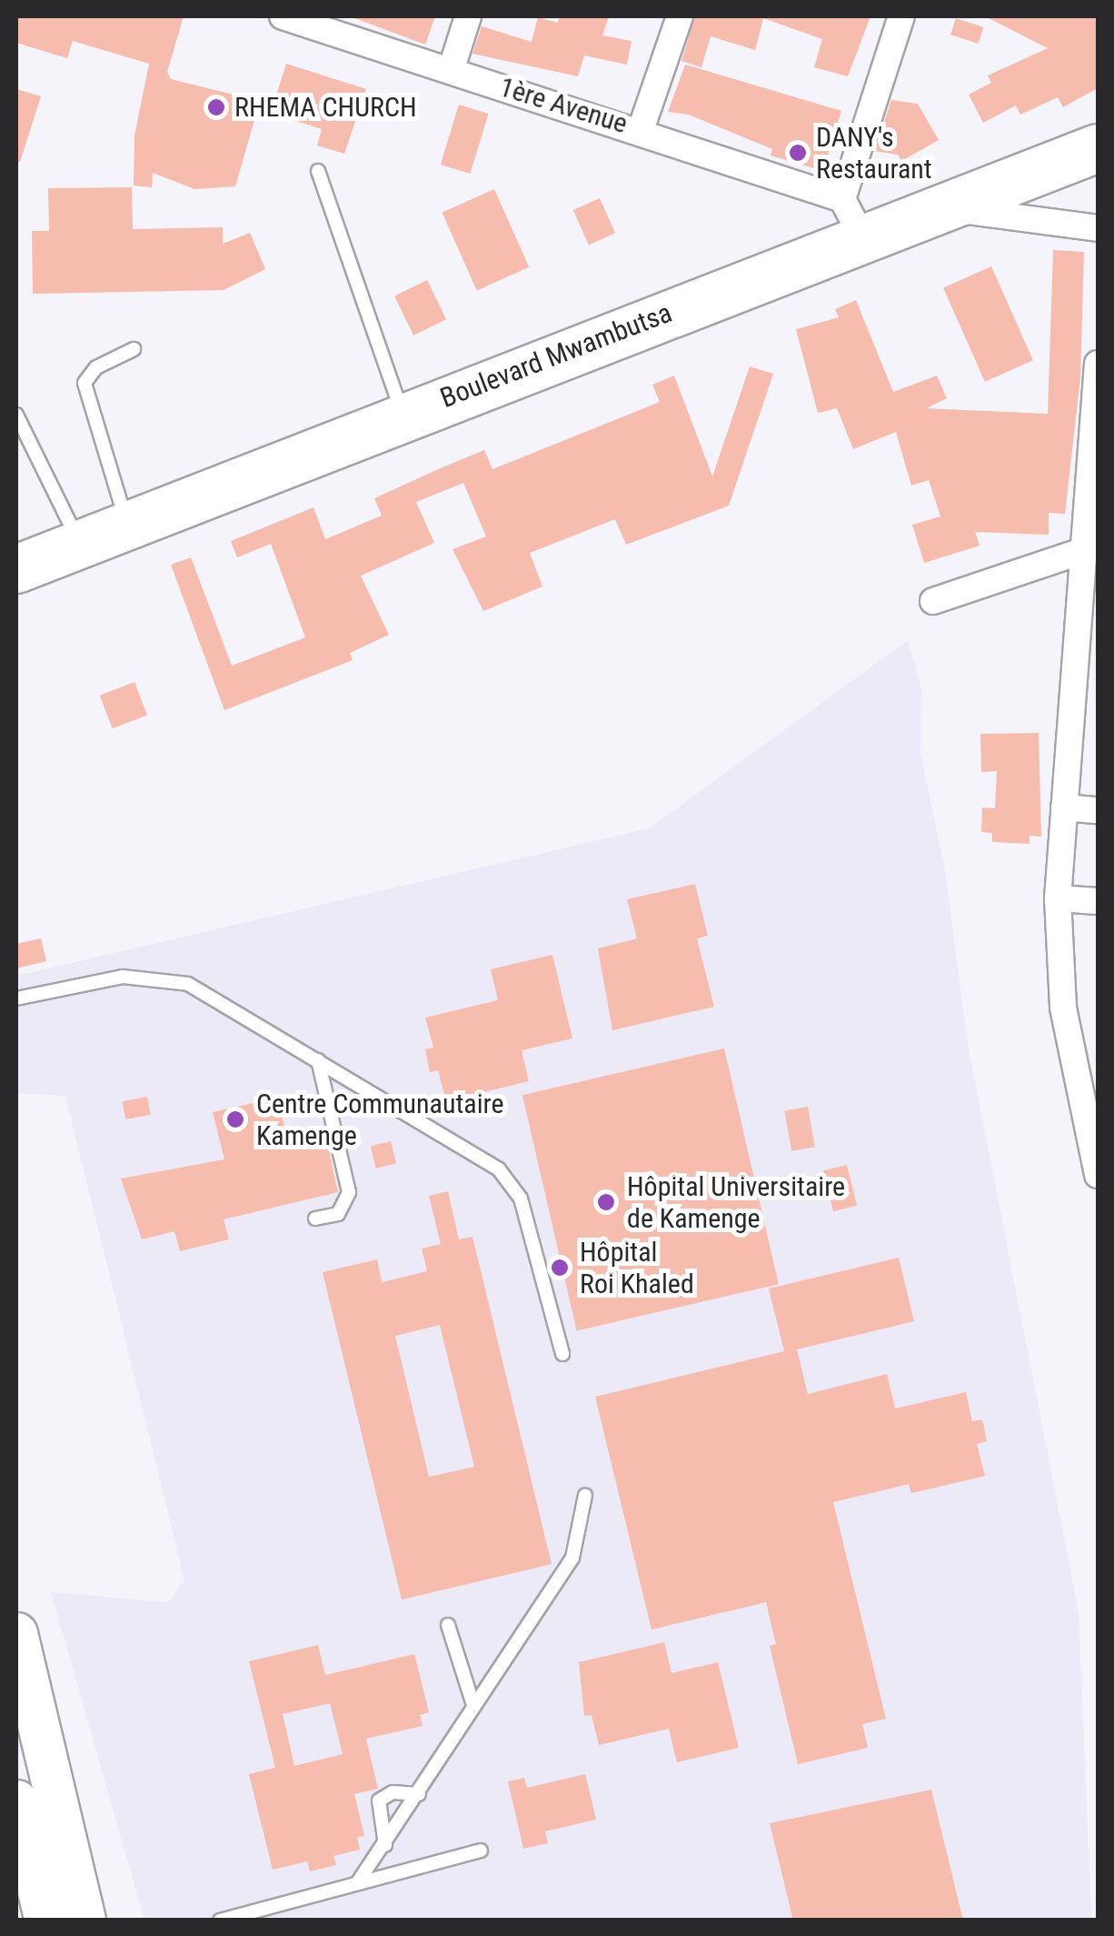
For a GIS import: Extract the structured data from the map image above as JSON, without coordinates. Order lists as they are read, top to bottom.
{
  "streets": {
    "highway": ["Boulevard Mwambutsa"],
    "street": ["1ère Avenue"]
  },
  "crossings": [
    ["1ère Avenue", "Boulevard Mwambutsa"]
  ],
  "places": [
    "RHEMA CHURCH",
    "DANY's Restaurant",
    "Centre Communautaire Kamenge",
    "Hôpital Universitaire de Kamenge",
    "Hôpital Roi Khaled"
  ]
}
